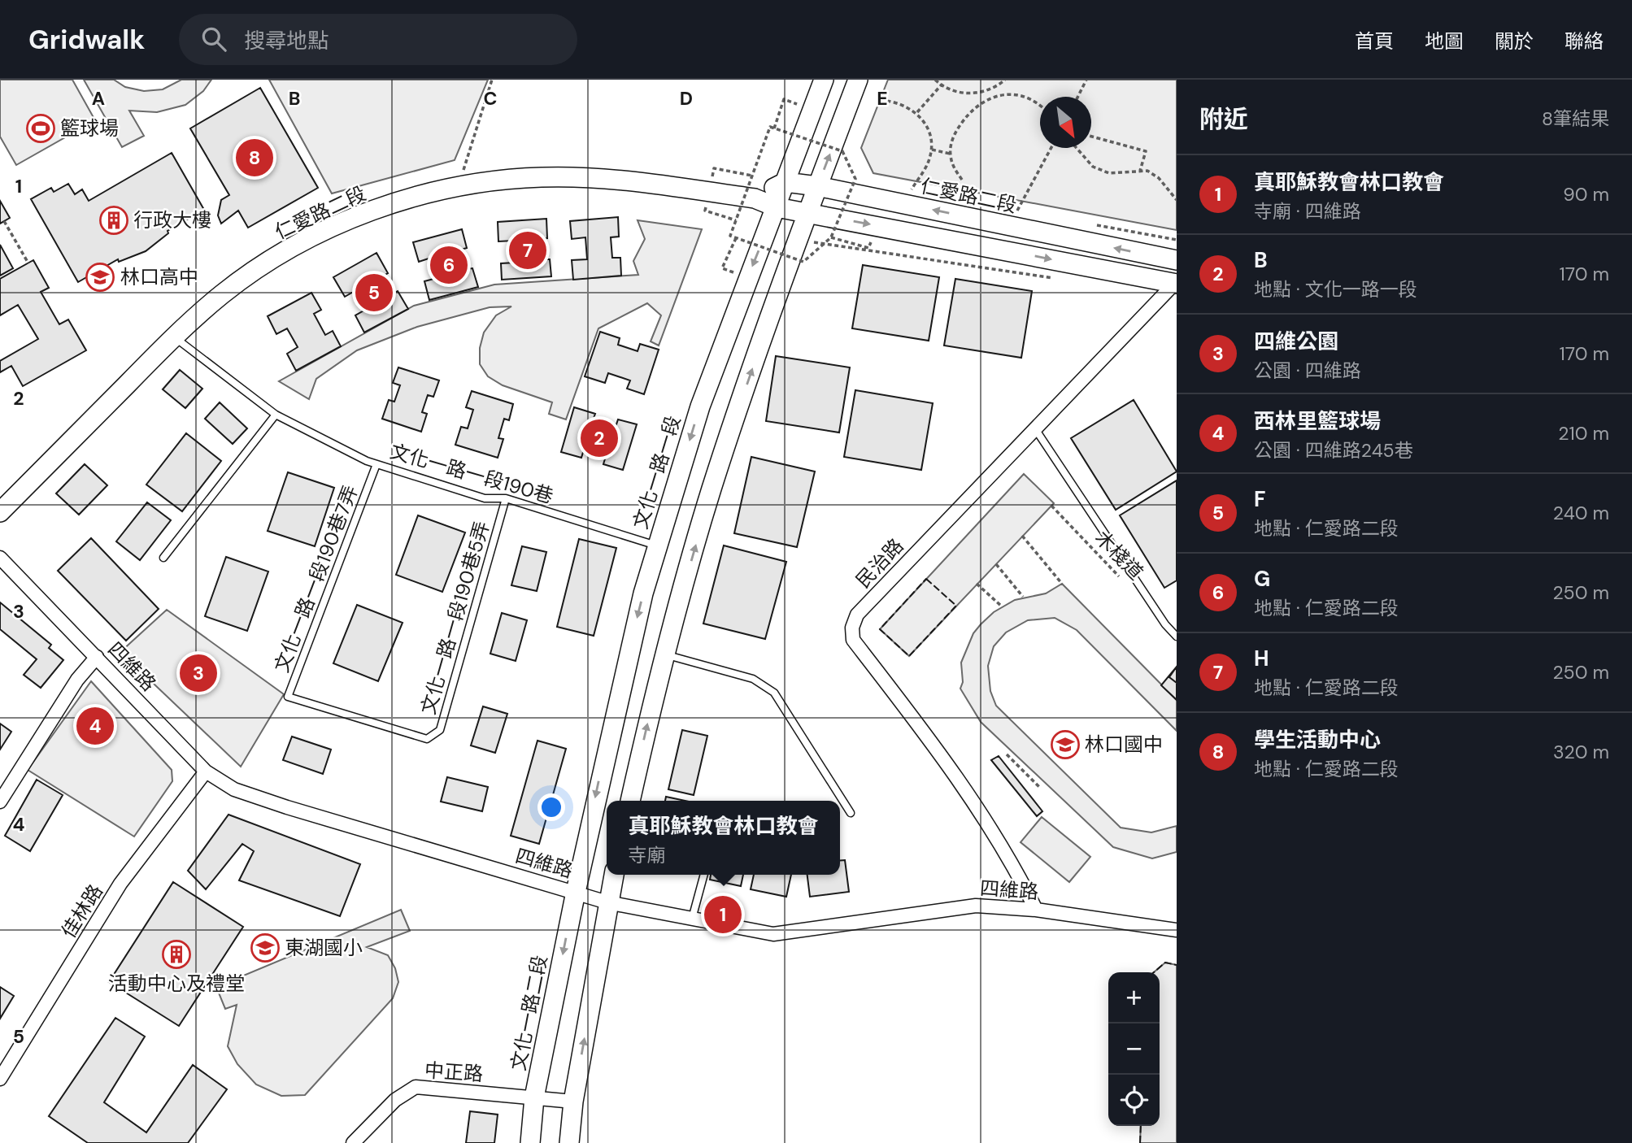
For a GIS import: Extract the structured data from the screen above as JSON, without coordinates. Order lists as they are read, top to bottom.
{
  "streets": {
    "main road": ["仁愛路二段", "文化一路一段", "文化一路二段"],
    "street": [
      "民治路",
      "四維路",
      "佳林路",
      "中正路"
    ],
    "lane": ["文化一路一段190巷", "文化一路一段190巷7弄", "文化一路一段190巷5弄"],
    "path": ["木棧道"]
  },
  "crossings": [
    ["仁愛路二段", "文化一路一段"],
    ["仁愛路二段", "文化一路一段190巷"],
    ["仁愛路二段", "民治路"],
    ["文化一路一段", "文化一路一段190巷"],
    ["文化一路一段", "四維路"],
    ["文化一路一段", "文化一路二段"],
    ["文化一路一段190巷", "文化一路一段190巷7弄"],
    ["文化一路一段190巷", "文化一路一段190巷5弄"],
    ["民治路", "四維路"],
    ["文化一路一段190巷7弄", "文化一路一段190巷5弄"],
    ["四維路", "佳林路"],
    ["四維路", "文化一路二段"],
    ["文化一路二段", "中正路"]
  ],
  "places": {
    "sports": ["籃球場"],
    "building": ["行政大樓", "活動中心及禮堂"],
    "school or university": ["林口高中", "林口國中", "東湖國小"]
  },
  "north": "bottom right",
  "page": {
    "header": "Gridwalk",
    "search": "搜尋地點",
    "nav": [
      "首頁",
      "地圖",
      "關於",
      "聯絡"
    ],
    "heading": ["附近", "8筆結果"],
    "pins": [
      "8",
      "7",
      "6",
      "5",
      "2",
      "3",
      "4",
      "1"
    ],
    "list": [
      {
        "mark": "1",
        "name": "真耶穌教會林口教會",
        "note": "寺廟 · 四維路",
        "value": "90 m"
      },
      {
        "mark": "2",
        "name": "B",
        "note": "地點 · 文化一路一段",
        "value": "170 m"
      },
      {
        "mark": "3",
        "name": "四維公園",
        "note": "公園 · 四維路",
        "value": "170 m"
      },
      {
        "mark": "4",
        "name": "西林里籃球場",
        "note": "公園 · 四維路245巷",
        "value": "210 m"
      },
      {
        "mark": "5",
        "name": "F",
        "note": "地點 · 仁愛路二段",
        "value": "240 m"
      },
      {
        "mark": "6",
        "name": "G",
        "note": "地點 · 仁愛路二段",
        "value": "250 m"
      },
      {
        "mark": "7",
        "name": "H",
        "note": "地點 · 仁愛路二段",
        "value": "250 m"
      },
      {
        "mark": "8",
        "name": "學生活動中心",
        "note": "地點 · 仁愛路二段",
        "value": "320 m"
      }
    ],
    "popup": ["真耶穌教會林口教會", "寺廟"],
    "map_buttons": ["+", "−"]
  },
  "grid": {
    "columns": [
      "A",
      "B",
      "C",
      "D",
      "E"
    ],
    "rows": [
      "1",
      "2",
      "3",
      "4",
      "5"
    ]
  }
}
